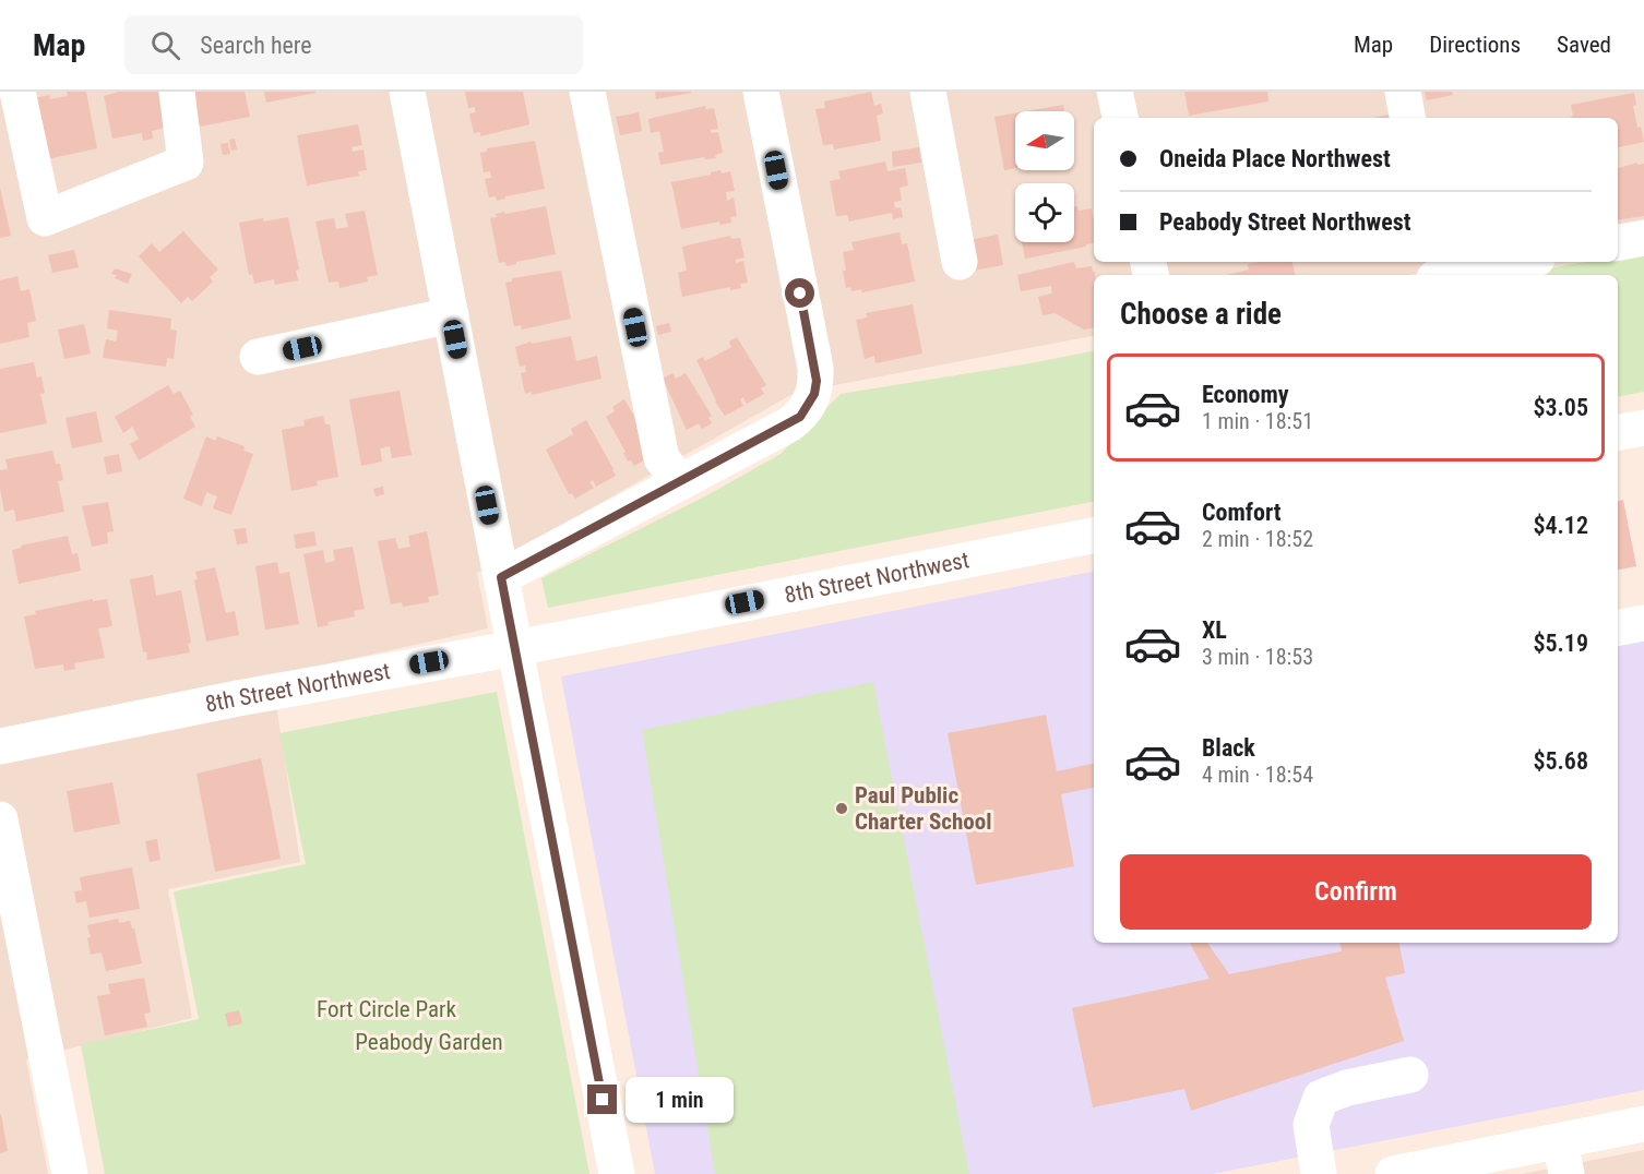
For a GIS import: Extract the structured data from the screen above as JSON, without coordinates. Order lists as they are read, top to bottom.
{
  "streets": {
    "street": ["8th Street Northwest"]
  },
  "parks": ["Fort Circle Park", "Peabody Garden"],
  "places": ["Paul Public Charter School"],
  "north": "left",
  "page": {
    "header": "Map",
    "search": "Search here",
    "nav": ["Map", "Directions", "Saved"],
    "banner": ["Oneida Place Northwest", "Peabody Street Northwest"],
    "heading": "Choose a ride",
    "list": [
      {
        "name": "Economy",
        "note": "1 min · 18:51",
        "value": "$3.05"
      },
      {
        "name": "Comfort",
        "note": "2 min · 18:52",
        "value": "$4.12"
      },
      {
        "name": "XL",
        "note": "3 min · 18:53",
        "value": "$5.19"
      },
      {
        "name": "Black",
        "note": "4 min · 18:54",
        "value": "$5.68"
      }
    ],
    "buttons": "Confirm",
    "bubble": "1 min"
  }
}
